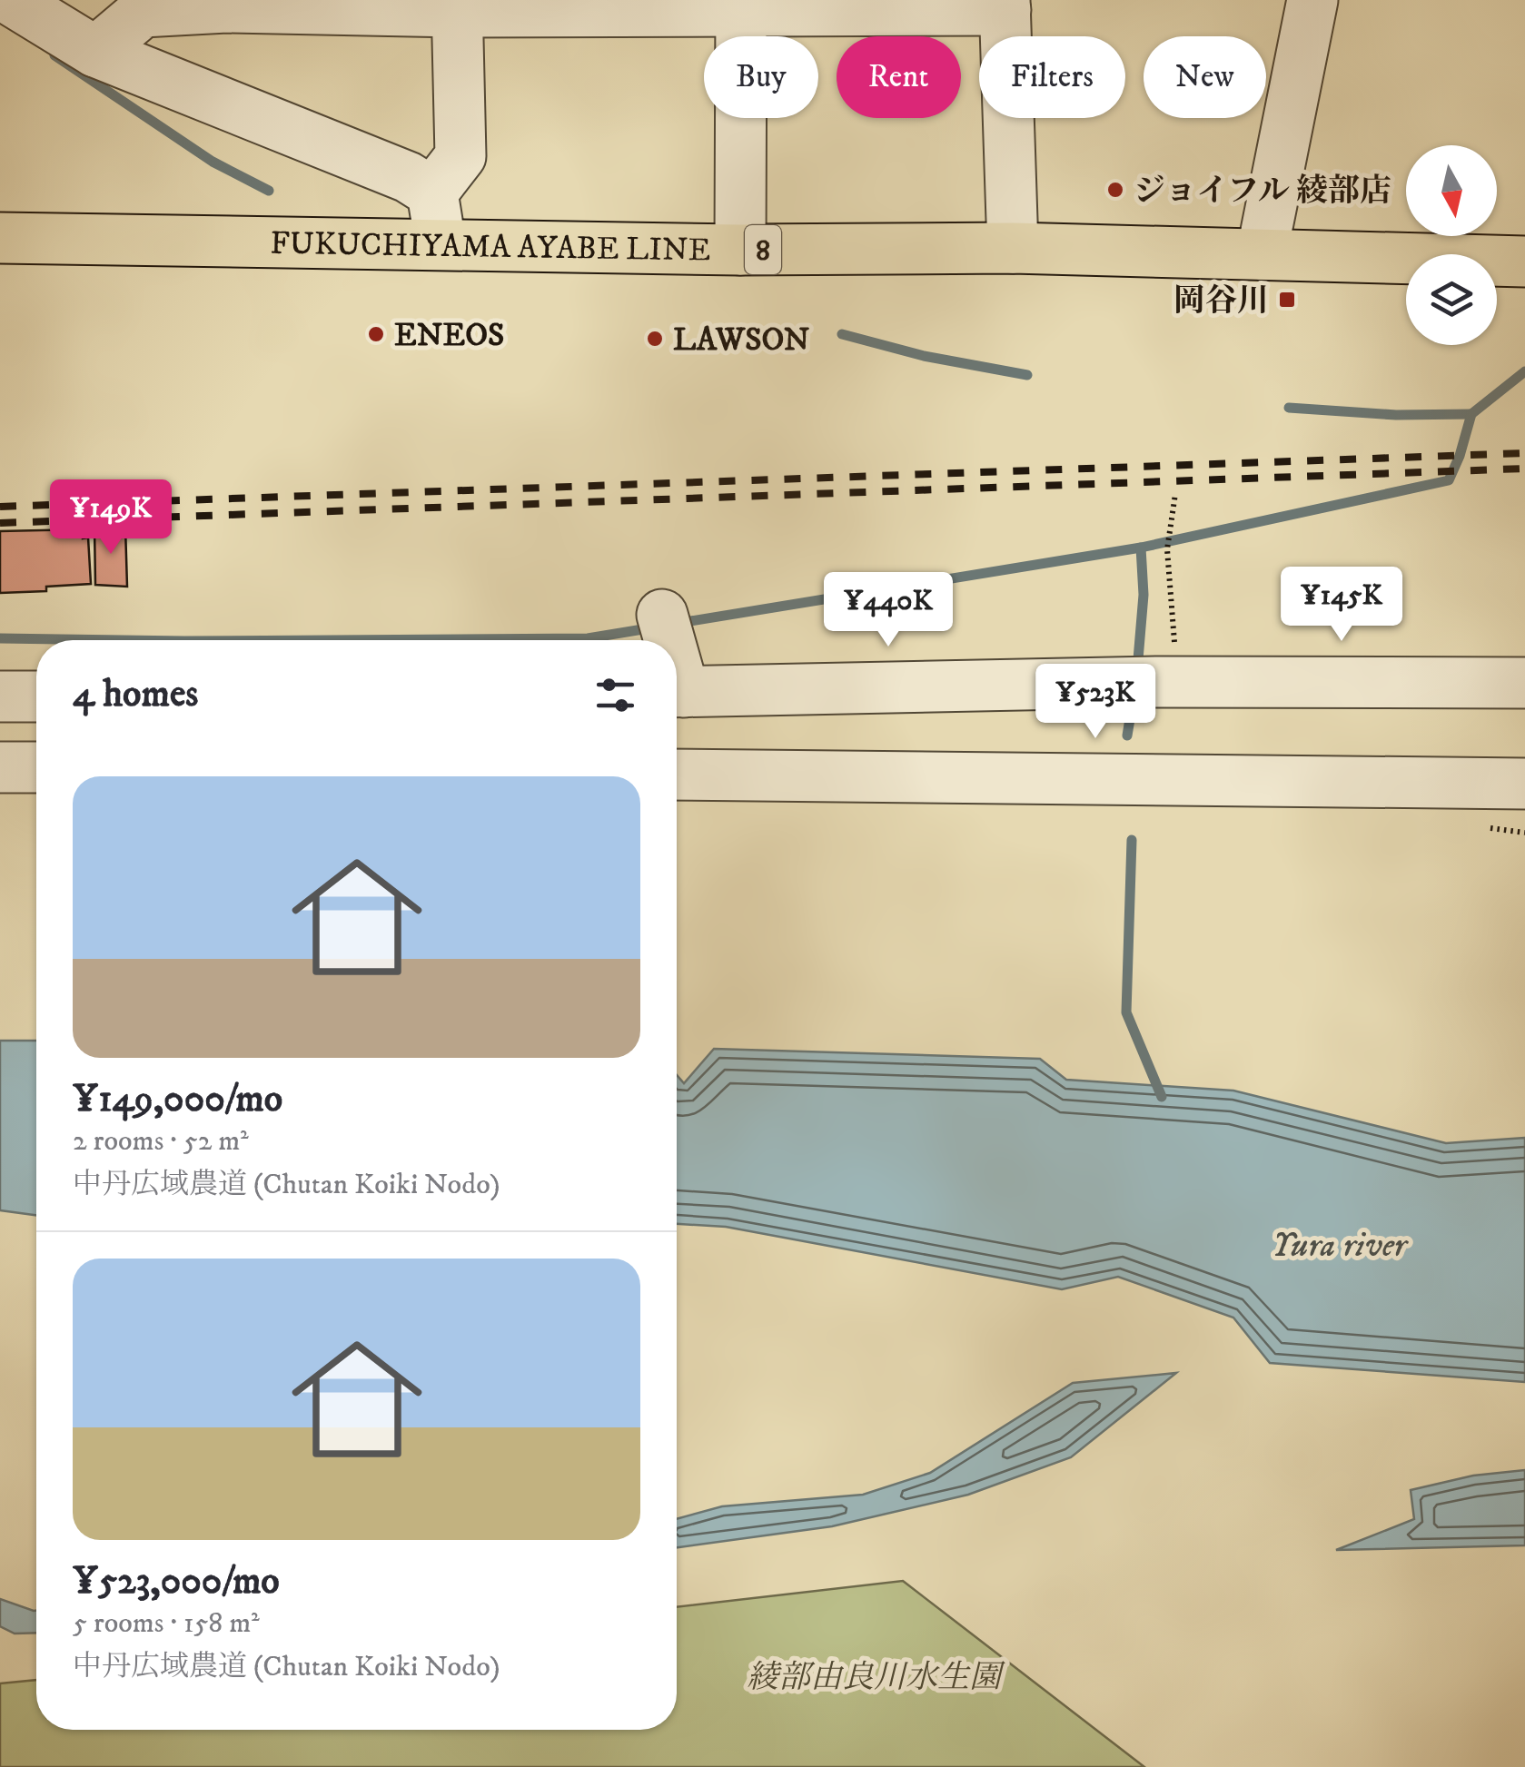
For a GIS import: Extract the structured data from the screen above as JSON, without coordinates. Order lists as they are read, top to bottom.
{
  "streets": {
    "main road": ["FUKUCHIYAMA AYABE LINE", "8"]
  },
  "water": ["Yura river"],
  "parks": ["綾部由良川水生園"],
  "places": {
    "other": ["ジョイフル 綾部店", "ENEOS", "LAWSON"],
    "transit": ["岡谷川"]
  },
  "north": "bottom",
  "page": {
    "chip": [
      "Buy",
      "Rent",
      "Filters",
      "New"
    ],
    "price": [
      "¥149K",
      "¥145K",
      "¥440K",
      "¥523K"
    ],
    "heading": "4 homes",
    "list": [
      {
        "name": "¥149,000/mo",
        "note": "2 rooms · 52 m² · 中丹広域農道 (Chutan Koiki Nodo)"
      },
      {
        "name": "¥523,000/mo",
        "note": "5 rooms · 158 m² · 中丹広域農道 (Chutan Koiki Nodo)"
      }
    ]
  }
}
